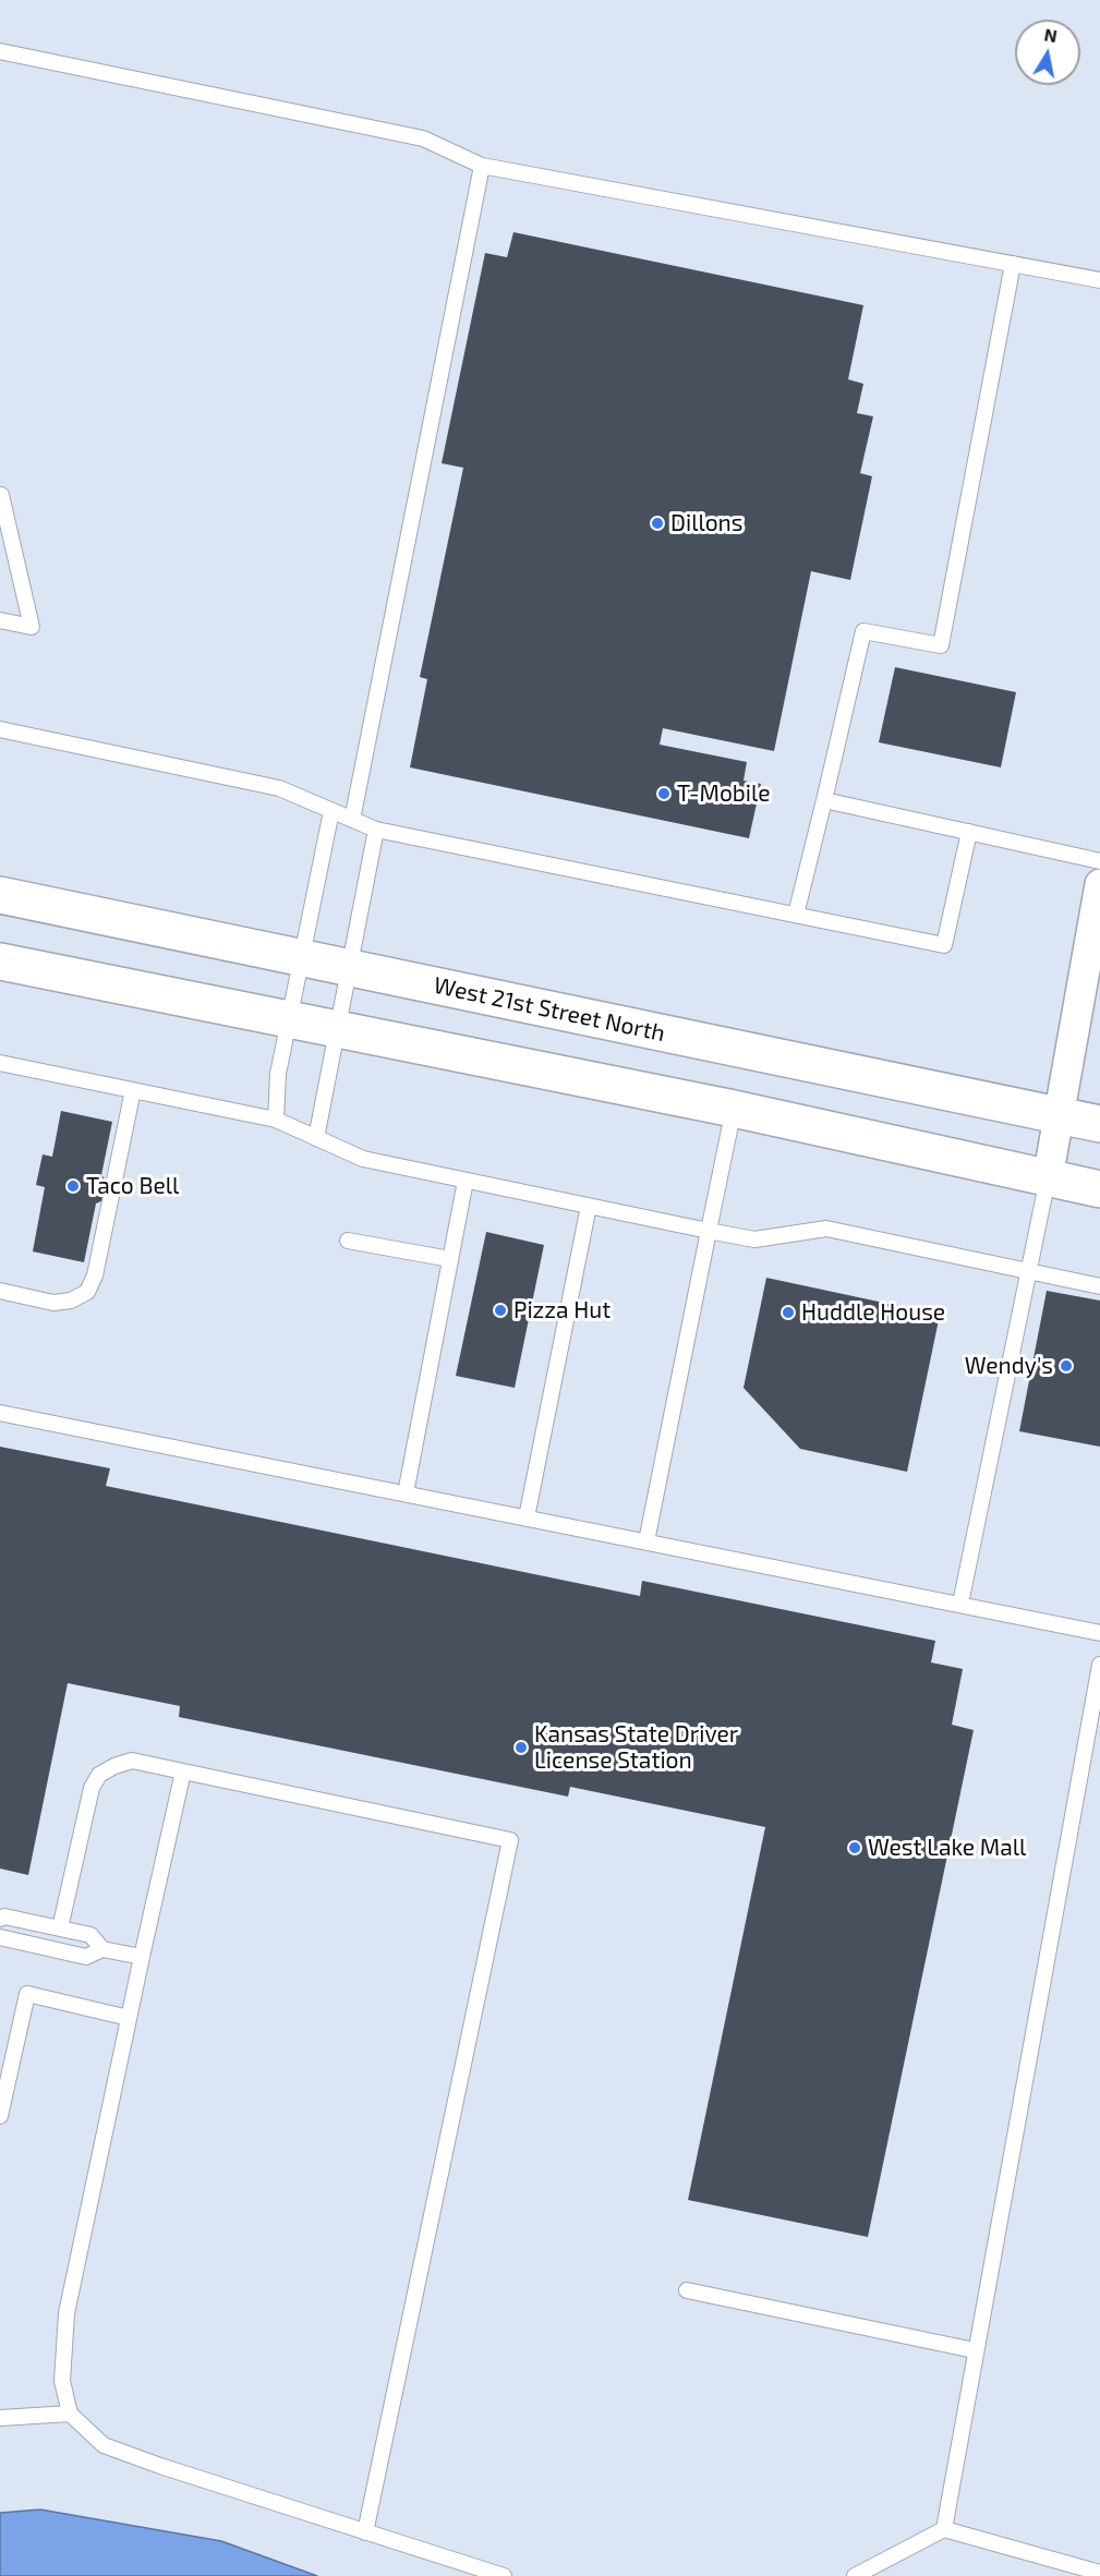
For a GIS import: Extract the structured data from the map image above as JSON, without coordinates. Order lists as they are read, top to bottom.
{
  "streets": {
    "main road": ["West 21st Street North"]
  },
  "places": [
    "Dillons",
    "T-Mobile",
    "Taco Bell",
    "Pizza Hut",
    "Huddle House",
    "Wendy's",
    "Kansas State Driver License Station",
    "West Lake Mall"
  ],
  "north": "top"
}
